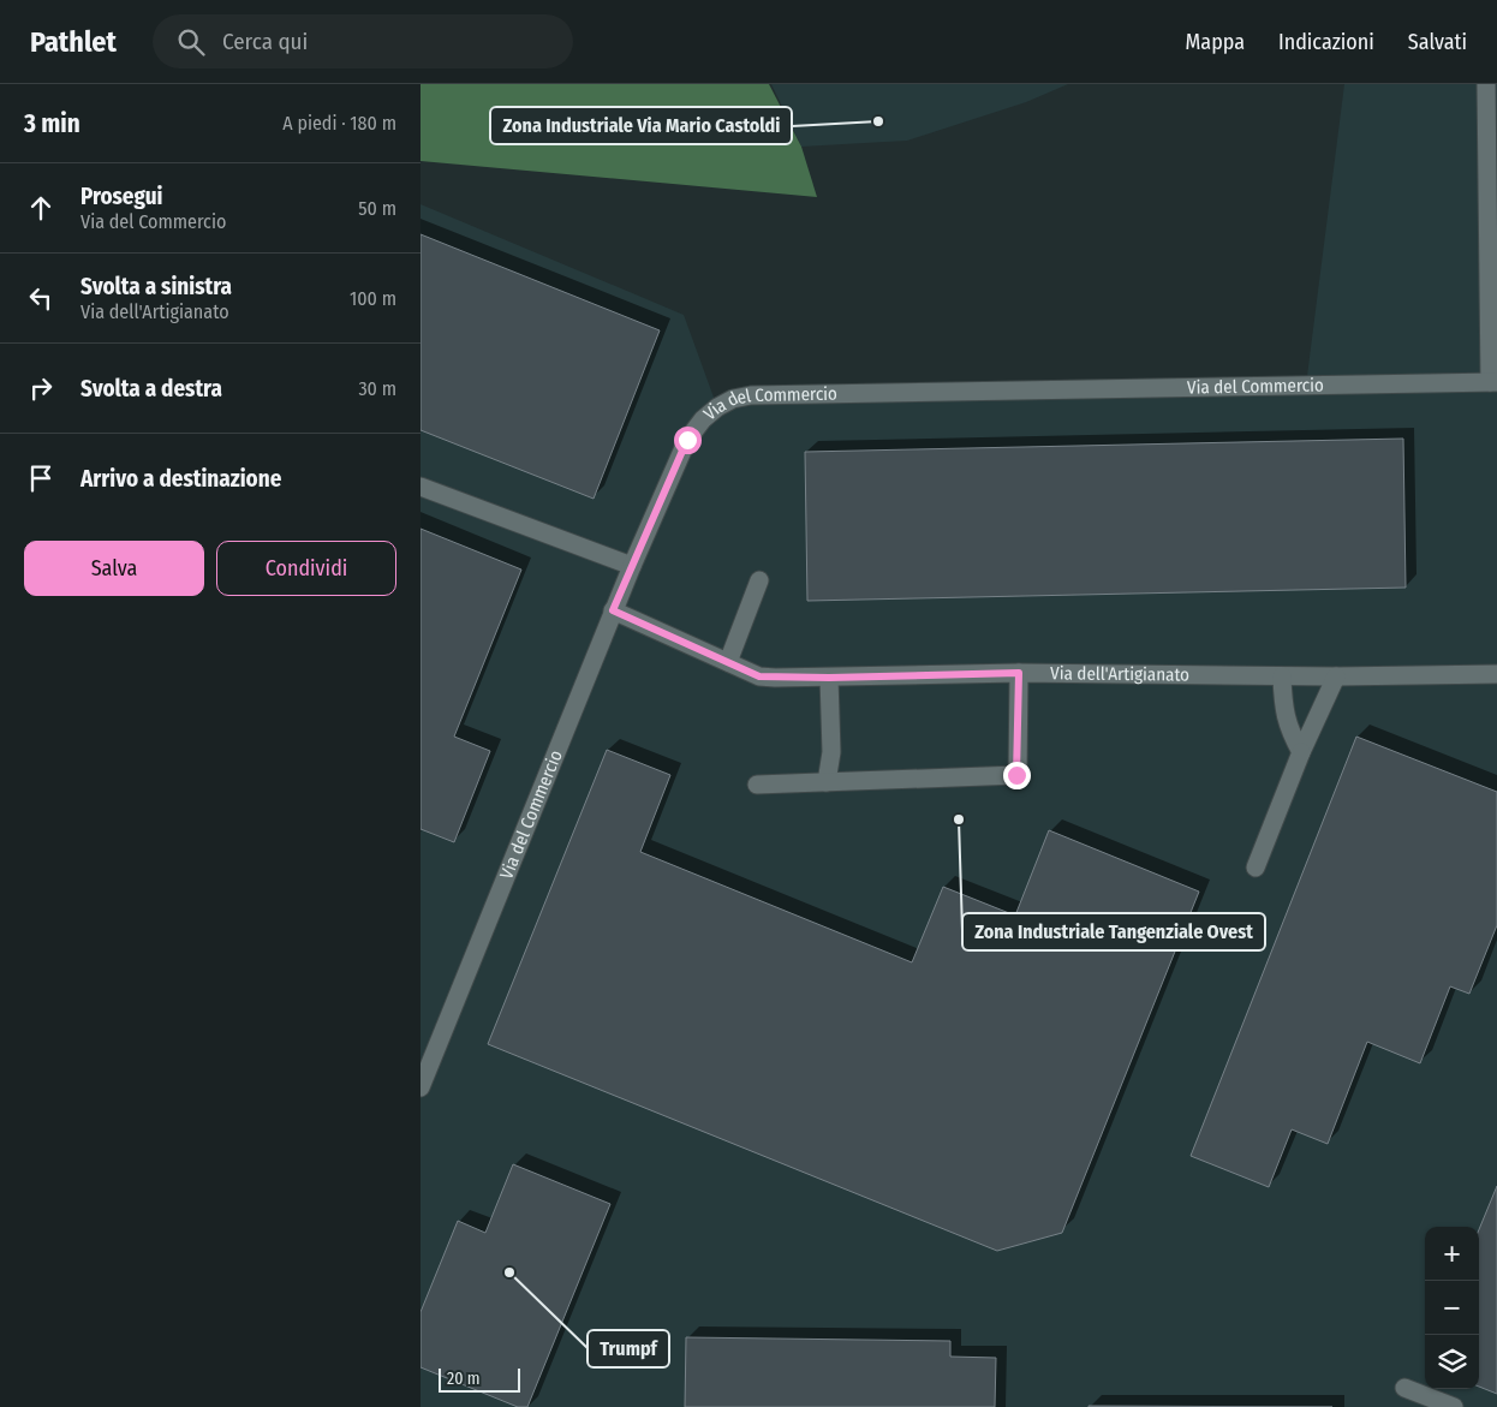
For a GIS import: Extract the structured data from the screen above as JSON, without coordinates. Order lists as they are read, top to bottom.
{
  "streets": {
    "street": ["Via del Commercio", "Via dell'Artigianato"]
  },
  "crossings": [
    ["Via del Commercio", "Via dell'Artigianato"]
  ],
  "places": ["Zona Industriale Via Mario Castoldi", "Zona Industriale Tangenziale Ovest", "Trumpf"],
  "scale_bar": "20 m",
  "page": {
    "header": "Pathlet",
    "search": "Cerca qui",
    "nav": ["Mappa", "Indicazioni", "Salvati"],
    "heading": ["3 min", "A piedi · 180 m"],
    "list": [
      ["Prosegui", "Via del Commercio", "50 m"],
      ["Svolta a sinistra", "Via dell'Artigianato", "100 m"],
      ["Svolta a destra", "30 m"],
      "Arrivo a destinazione"
    ],
    "buttons": ["Salva", "Condividi"],
    "map_buttons": ["+", "−"],
    "scale": "20 m"
  }
}
